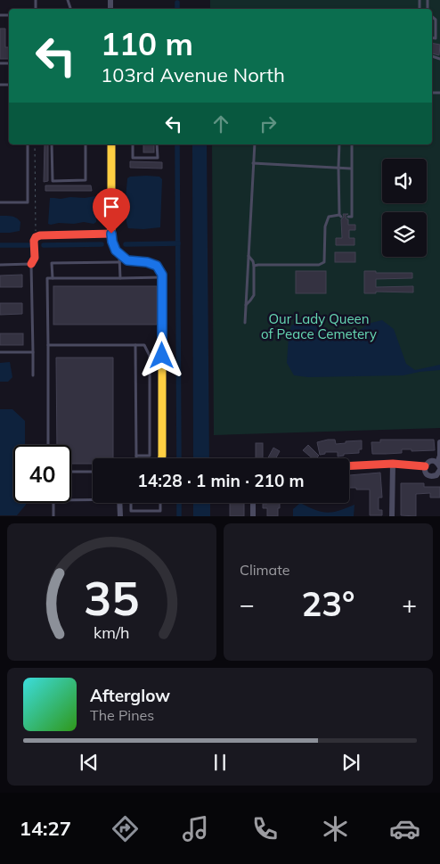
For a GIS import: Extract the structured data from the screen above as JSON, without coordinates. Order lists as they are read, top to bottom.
{
  "parks": ["Our Lady Queen of Peace Cemetery"],
  "page": {
    "turn": ["110 m", "103rd Avenue North"],
    "limit": "40",
    "trip": "14:28 · 1 min · 210 m",
    "tile": "Climate",
    "heat": ["−", "23°", "+"],
    "song": ["Afterglow", "The Pines"],
    "tabs": "14:27",
    "gauge": ["35", "km/h"]
  }
}
